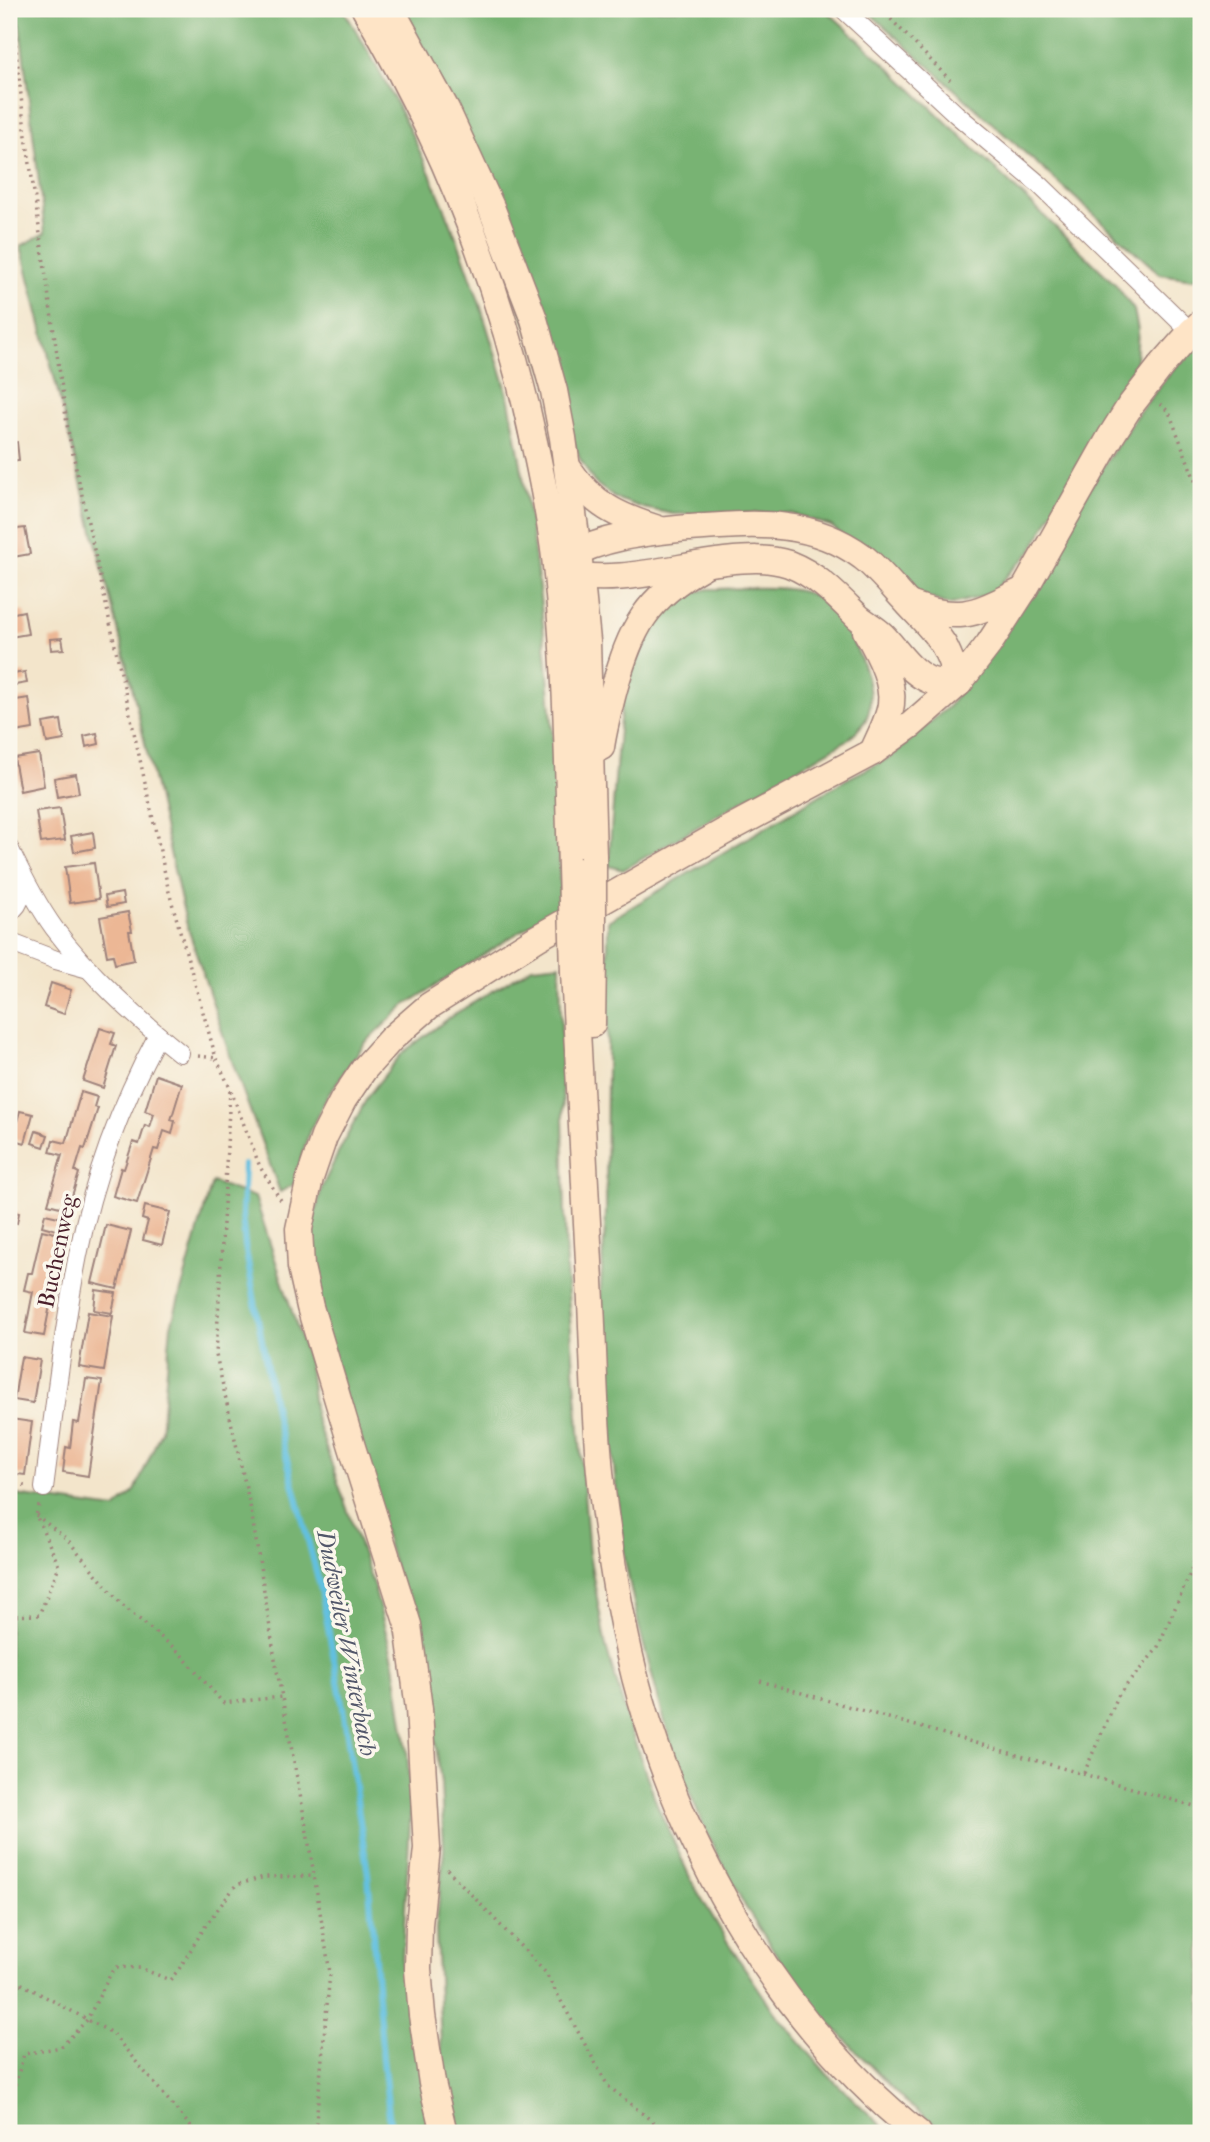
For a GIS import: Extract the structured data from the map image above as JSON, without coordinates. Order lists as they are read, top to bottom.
{
  "streets": {
    "street": ["Buchenweg"]
  },
  "water": ["Dudweiler Winterbach"]
}
